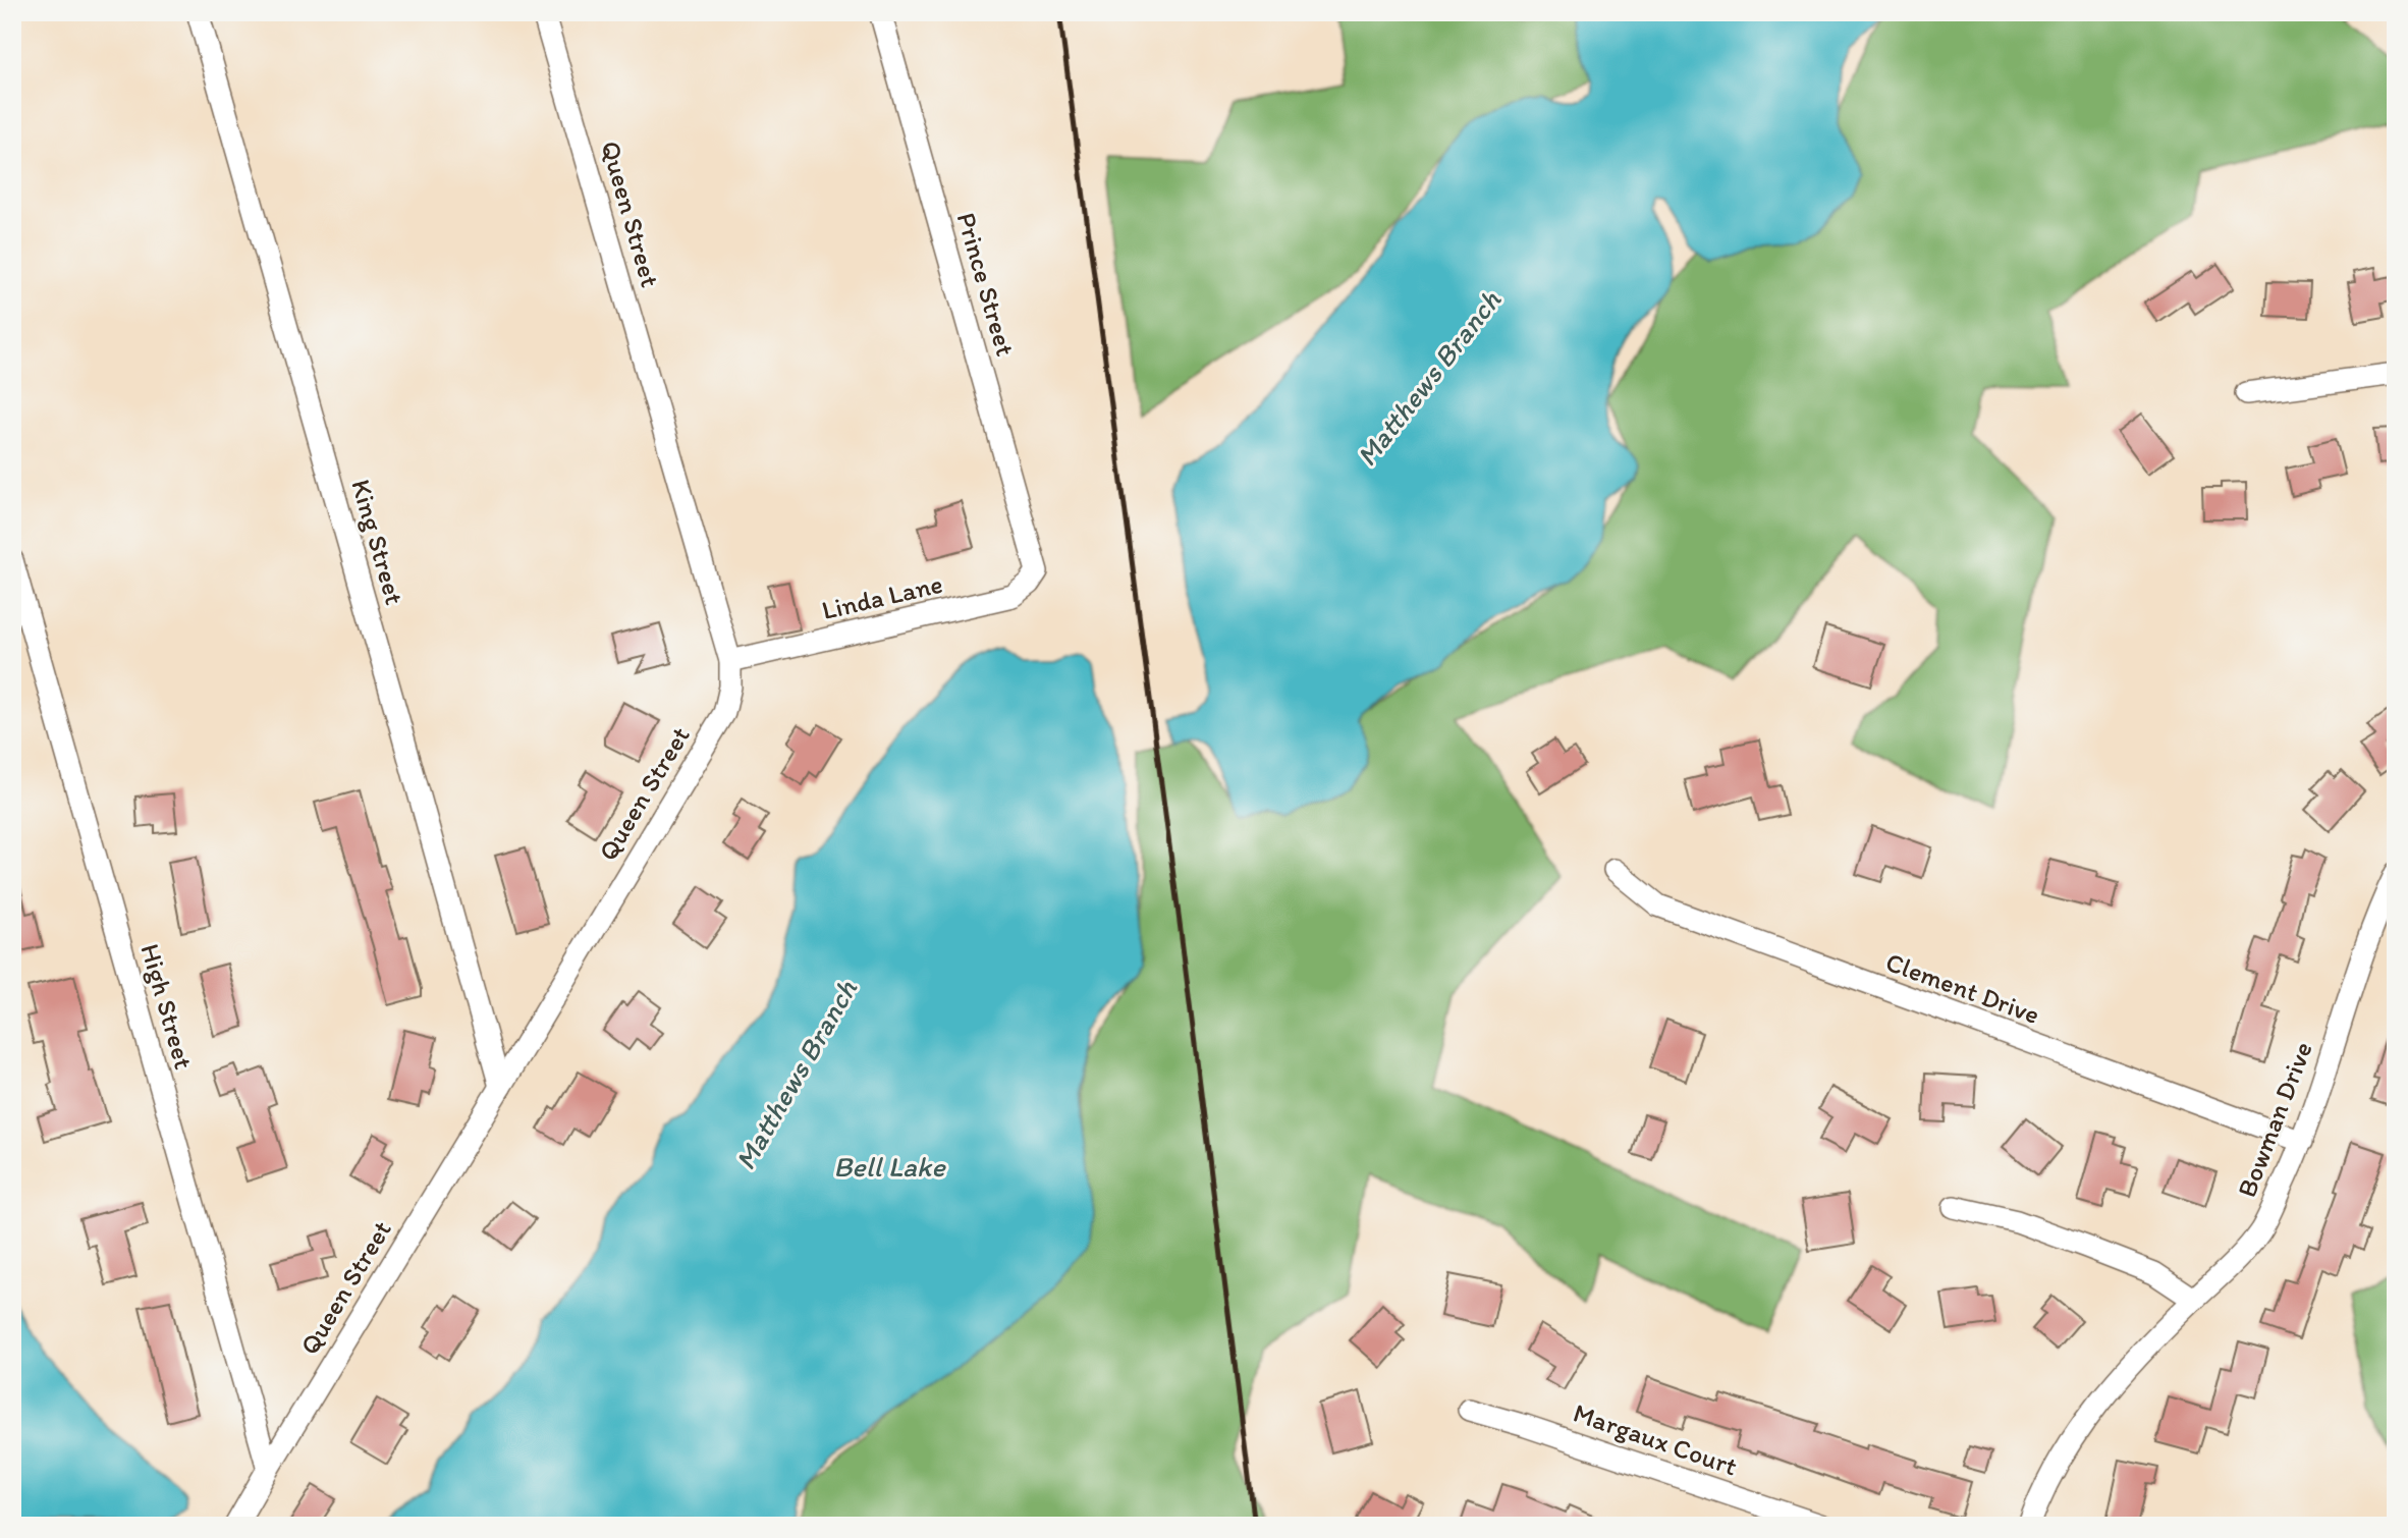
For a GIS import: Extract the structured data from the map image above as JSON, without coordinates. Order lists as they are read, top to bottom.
{
  "streets": {
    "street": [
      "Queen Street",
      "Prince Street",
      "King Street",
      "Linda Lane",
      "Clement Drive",
      "High Street",
      "Bowman Drive",
      "Margaux Court"
    ]
  },
  "crossings": [
    ["Queen Street", "King Street"],
    ["Queen Street", "Linda Lane"],
    ["Queen Street", "High Street"],
    ["Prince Street", "Linda Lane"],
    ["Clement Drive", "Bowman Drive"]
  ],
  "water": ["Matthews Branch", "Bell Lake"]
}
